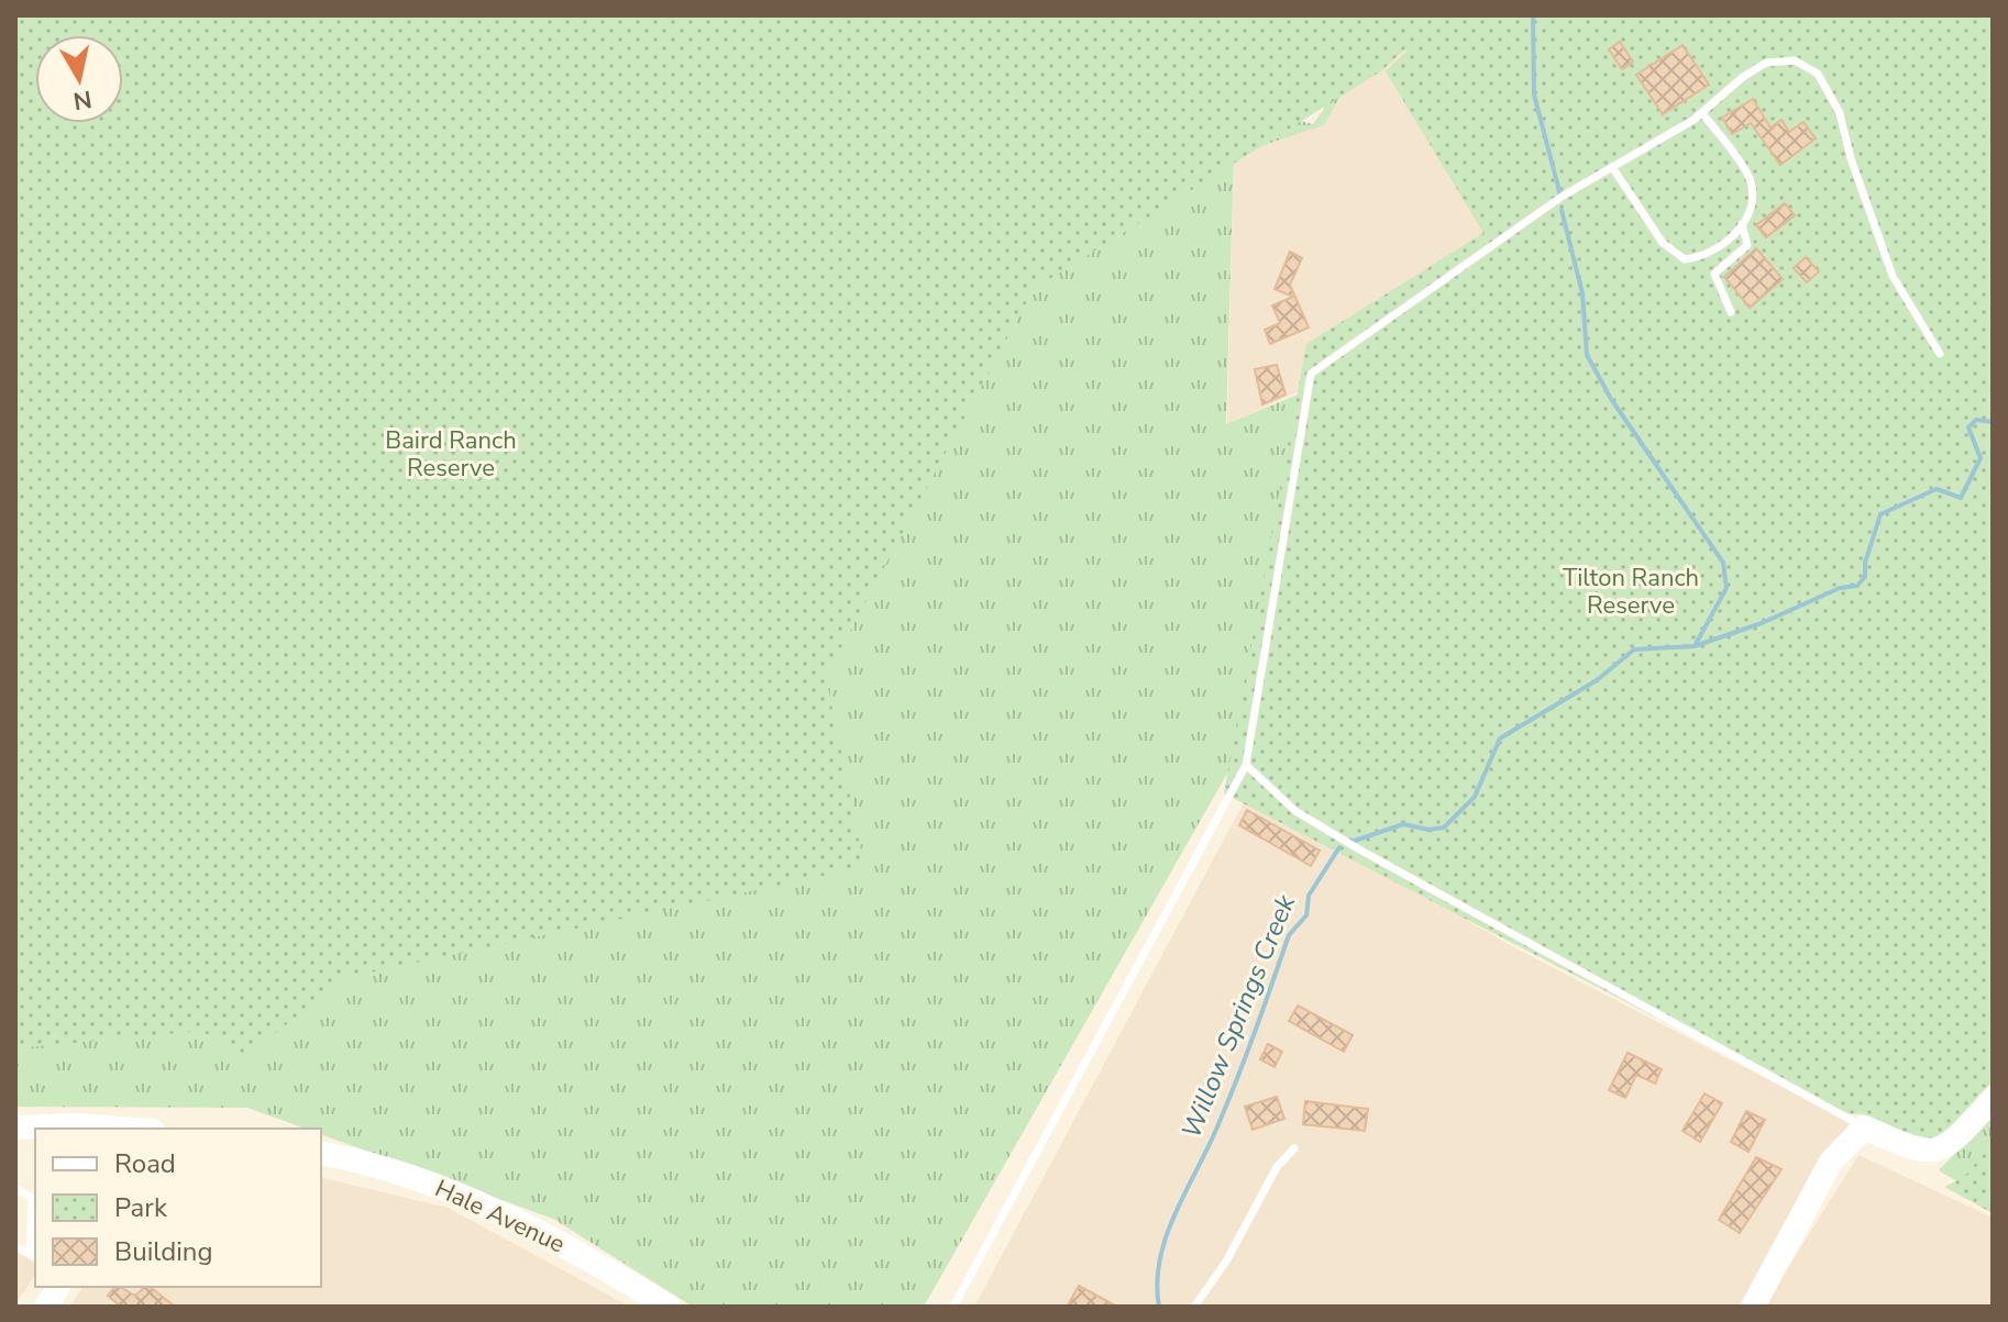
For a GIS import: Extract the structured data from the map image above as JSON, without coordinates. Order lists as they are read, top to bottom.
{
  "streets": {
    "main road": ["Hale Avenue"]
  },
  "water": ["Willow Springs Creek"],
  "parks": ["Baird Ranch Reserve", "Tilton Ranch Reserve"],
  "legend": ["Road", "Park", "Building"],
  "north": "bottom"
}
